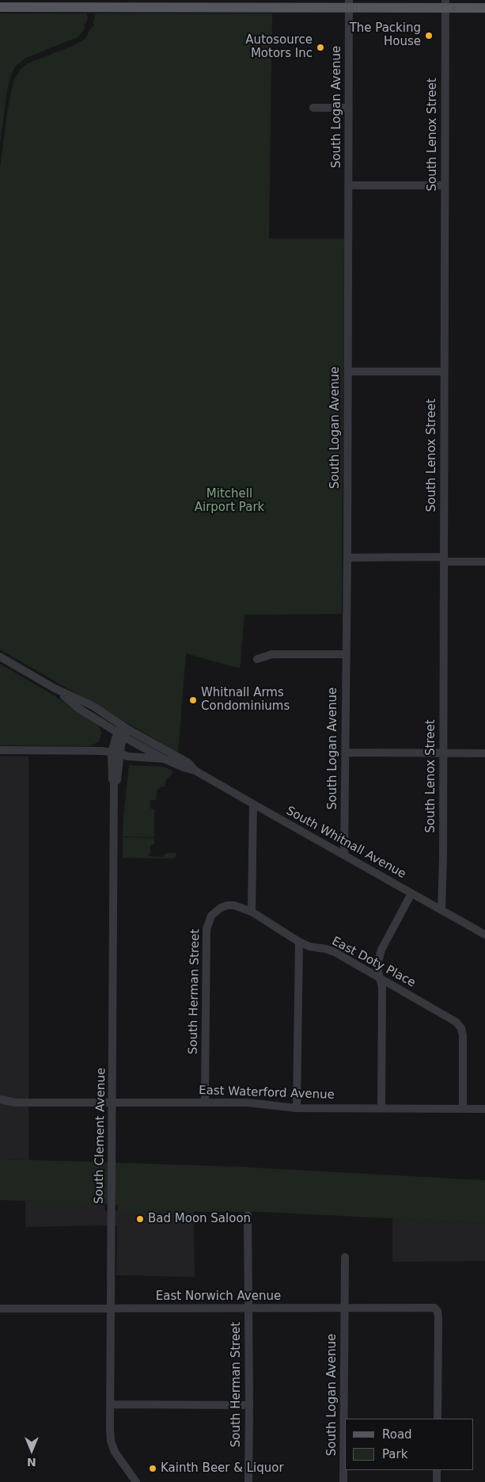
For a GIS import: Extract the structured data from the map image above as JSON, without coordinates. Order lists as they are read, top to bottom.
{
  "streets": {
    "street": [
      "South Logan Avenue",
      "South Lenox Street",
      "South Whitnall Avenue",
      "East Doty Place",
      "South Herman Street",
      "East Waterford Avenue",
      "South Clement Avenue",
      "East Norwich Avenue"
    ]
  },
  "crossings": [
    ["South Logan Avenue", "South Whitnall Avenue"],
    ["South Logan Avenue", "East Norwich Avenue"],
    ["South Lenox Street", "South Whitnall Avenue"],
    ["South Whitnall Avenue", "South Clement Avenue"],
    ["East Doty Place", "South Herman Street"],
    ["East Doty Place", "East Waterford Avenue"],
    ["South Herman Street", "East Waterford Avenue"],
    ["South Herman Street", "East Norwich Avenue"],
    ["East Waterford Avenue", "South Clement Avenue"],
    ["South Clement Avenue", "East Norwich Avenue"]
  ],
  "parks": ["Mitchell Airport Park"],
  "places": [
    "The Packing House",
    "Autosource Motors Inc",
    "Whitnall Arms Condominiums",
    "Bad Moon Saloon",
    "Kainth Beer & Liquor"
  ],
  "legend": ["Road", "Park"],
  "north": "bottom"
}
